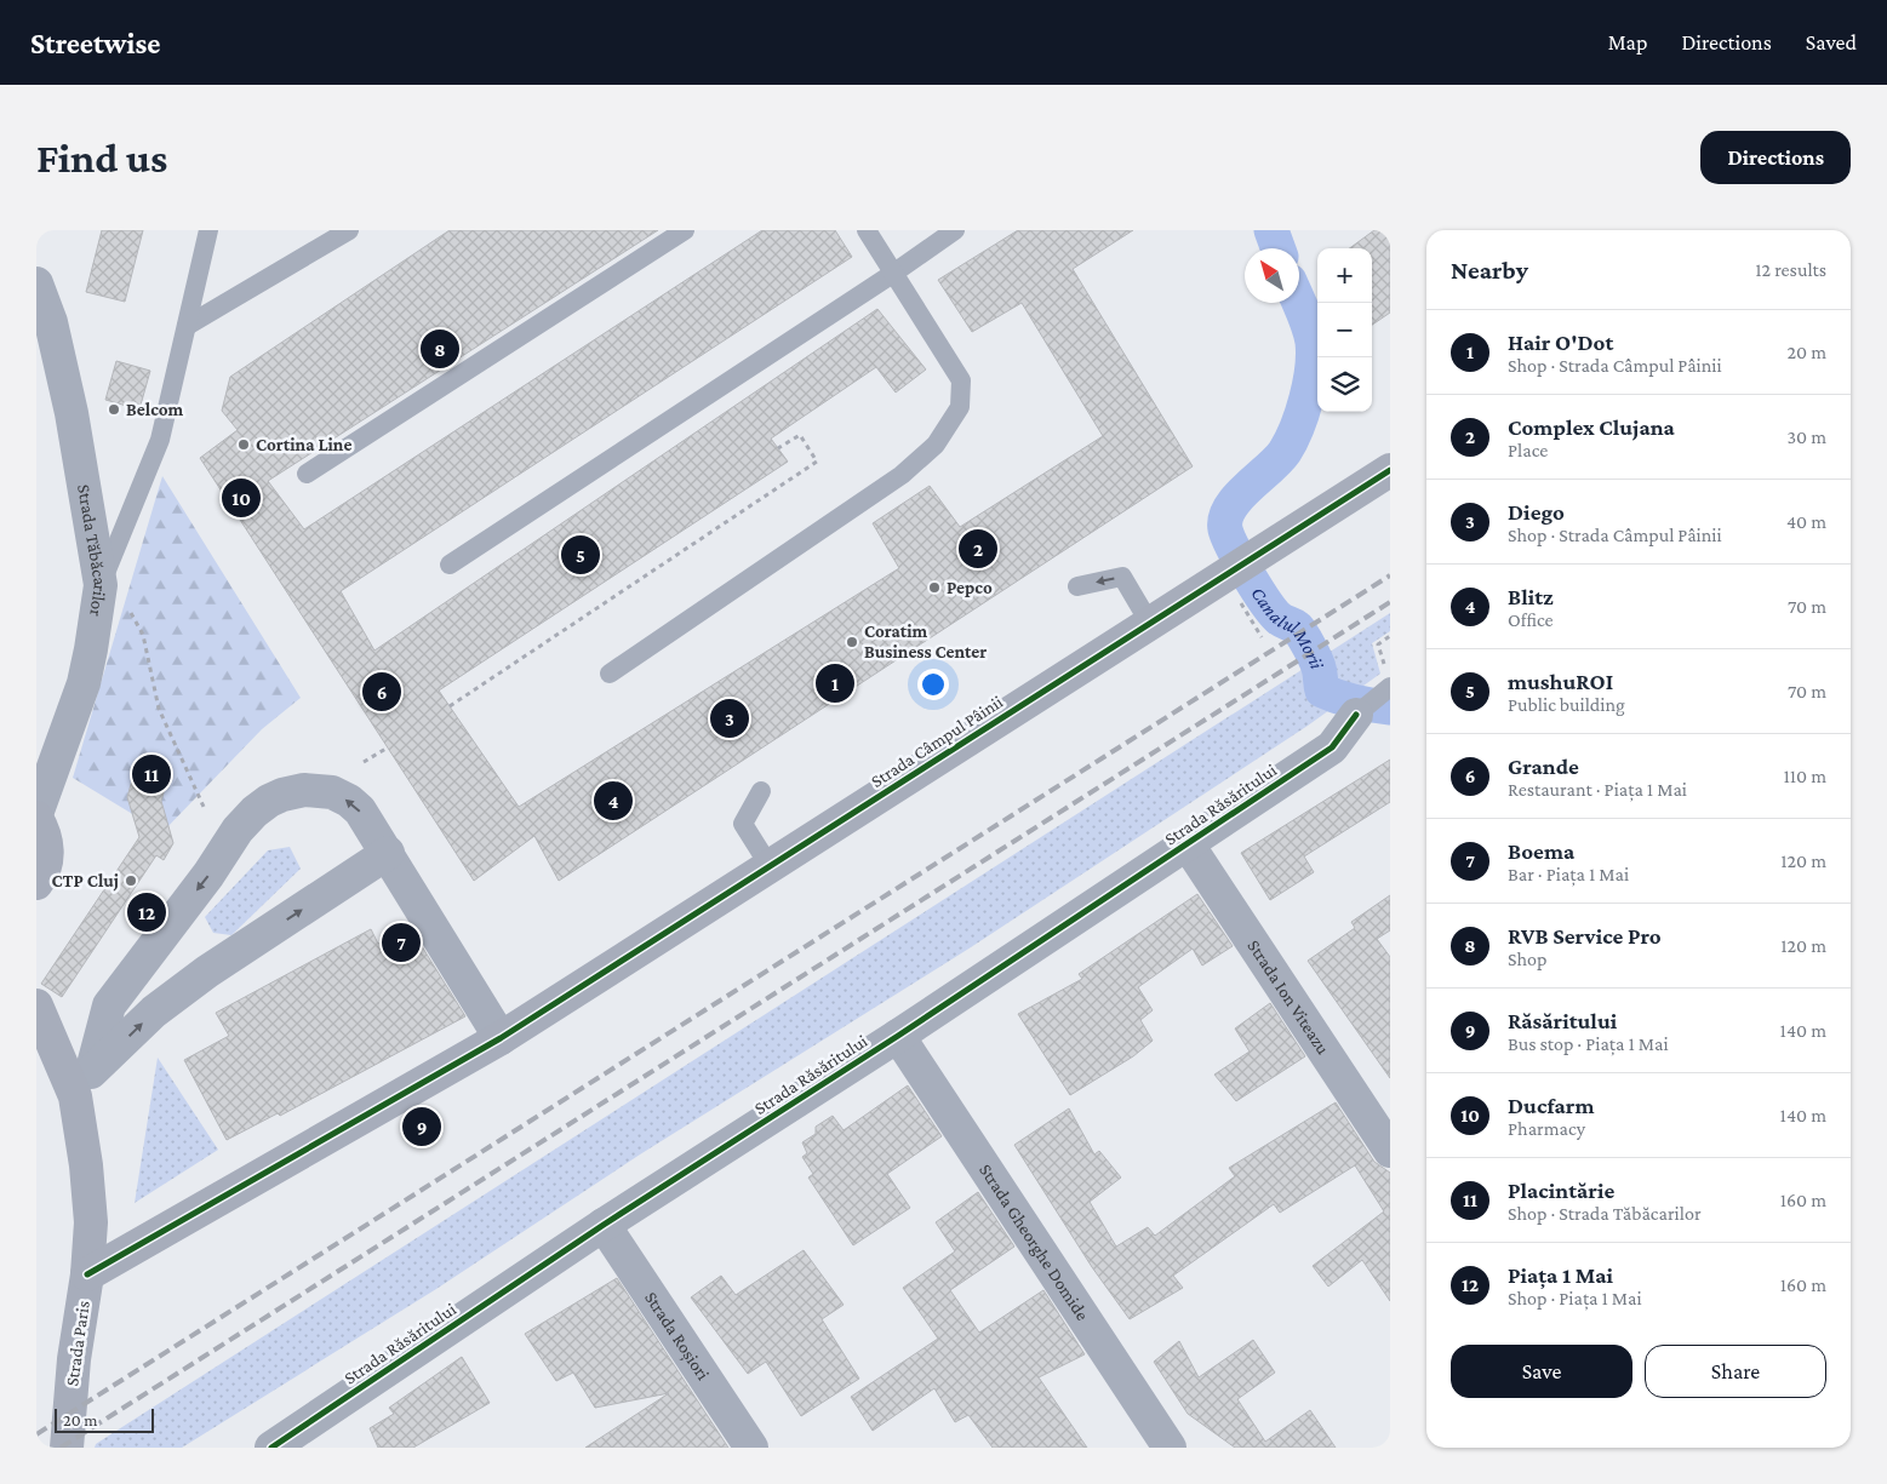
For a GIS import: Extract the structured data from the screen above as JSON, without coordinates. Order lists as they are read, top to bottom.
{
  "streets": {
    "street": [
      "Strada Tăbăcarilor",
      "Strada Câmpul Pâinii",
      "Strada Răsăritului",
      "Strada Ion Viteazu",
      "Strada Gheorghe Domide",
      "Strada Roșiori",
      "Strada Paris"
    ]
  },
  "crossings": [
    ["Strada Câmpul Pâinii", "Strada Paris"],
    ["Strada Răsăritului", "Strada Ion Viteazu"],
    ["Strada Răsăritului", "Strada Gheorghe Domide"],
    ["Strada Răsăritului", "Strada Roșiori"]
  ],
  "water": ["Canalul Morii"],
  "places": [
    "Belcom",
    "Cortina Line",
    "Pepco",
    "Coratim Business Center",
    "CTP Cluj"
  ],
  "scale_bar": "20 m",
  "north": "top left",
  "page": {
    "header": "Streetwise",
    "nav": ["Map", "Directions", "Saved"],
    "buttons": [
      "Directions",
      ["Save", "Share"]
    ],
    "title": "Find us",
    "heading": ["Nearby", "12 results"],
    "map_buttons": ["+", "−"],
    "list": [
      {
        "mark": "1",
        "name": "Hair O'Dot",
        "note": "Shop · Strada Câmpul Pâinii",
        "value": "20 m"
      },
      {
        "mark": "2",
        "name": "Complex Clujana",
        "note": "Place",
        "value": "30 m"
      },
      {
        "mark": "3",
        "name": "Diego",
        "note": "Shop · Strada Câmpul Pâinii",
        "value": "40 m"
      },
      {
        "mark": "4",
        "name": "Blitz",
        "note": "Office",
        "value": "70 m"
      },
      {
        "mark": "5",
        "name": "mushuROI",
        "note": "Public building",
        "value": "70 m"
      },
      {
        "mark": "6",
        "name": "Grande",
        "note": "Restaurant · Piața 1 Mai",
        "value": "110 m"
      },
      {
        "mark": "7",
        "name": "Boema",
        "note": "Bar · Piața 1 Mai",
        "value": "120 m"
      },
      {
        "mark": "8",
        "name": "RVB Service Pro",
        "note": "Shop",
        "value": "120 m"
      },
      {
        "mark": "9",
        "name": "Răsăritului",
        "note": "Bus stop · Piața 1 Mai",
        "value": "140 m"
      },
      {
        "mark": "10",
        "name": "Ducfarm",
        "note": "Pharmacy",
        "value": "140 m"
      },
      {
        "mark": "11",
        "name": "Placintărie",
        "note": "Shop · Strada Tăbăcarilor",
        "value": "160 m"
      },
      {
        "mark": "12",
        "name": "Piața 1 Mai",
        "note": "Shop · Piața 1 Mai",
        "value": "160 m"
      }
    ],
    "pins": [
      "8",
      "10",
      "2",
      "5",
      "1",
      "6",
      "3",
      "11",
      "4",
      "12",
      "7",
      "9"
    ],
    "scale": "20 m"
  }
}
